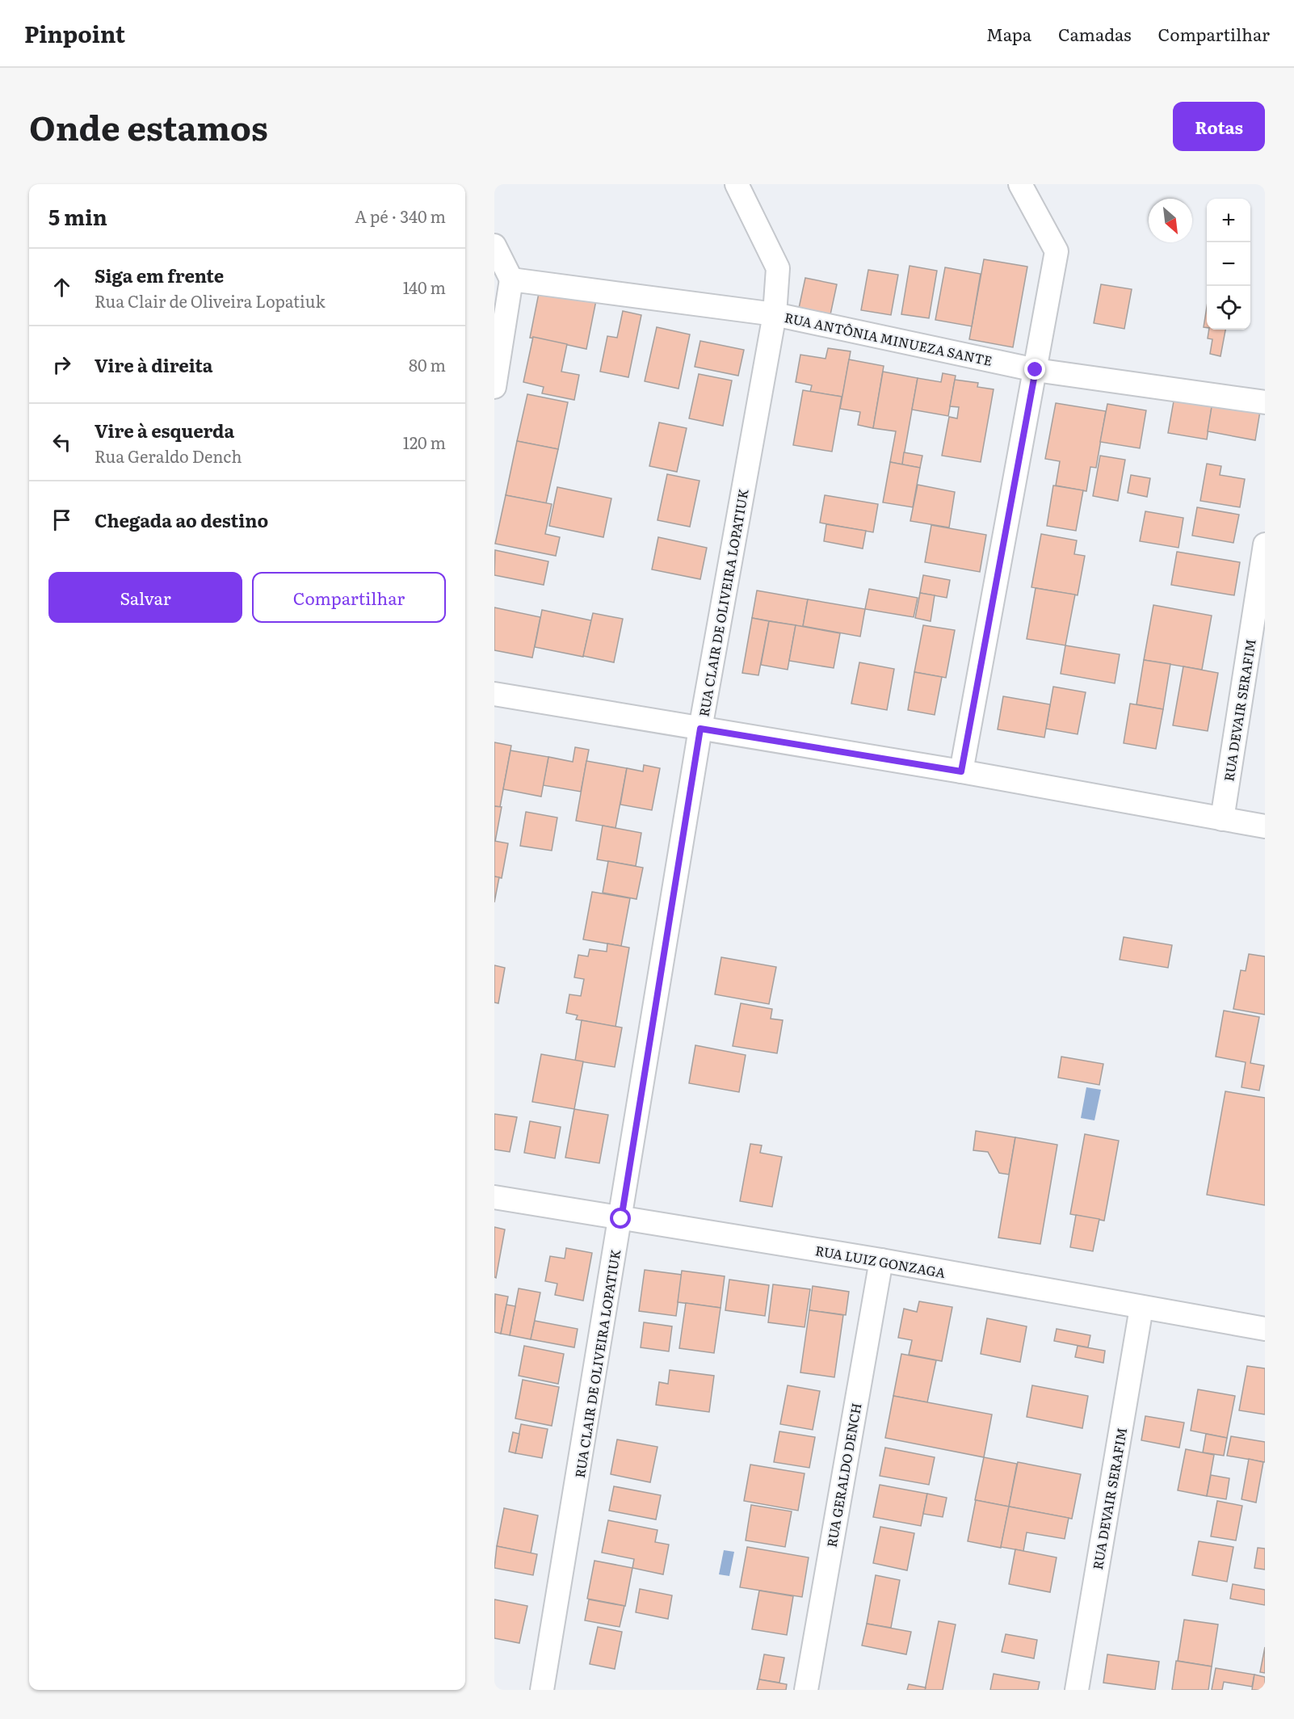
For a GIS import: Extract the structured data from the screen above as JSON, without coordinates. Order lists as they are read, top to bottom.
{
  "streets": {
    "street": [
      "RUA ANTÔNIA MINUEZA SANTE",
      "RUA CLAIR DE OLIVEIRA LOPATIUK",
      "RUA DEVAIR SERAFIM",
      "RUA LUIZ GONZAGA",
      "RUA GERALDO DENCH"
    ]
  },
  "crossings": [
    ["RUA ANTÔNIA MINUEZA SANTE", "RUA CLAIR DE OLIVEIRA LOPATIUK"],
    ["RUA CLAIR DE OLIVEIRA LOPATIUK", "RUA LUIZ GONZAGA"],
    ["RUA DEVAIR SERAFIM", "RUA LUIZ GONZAGA"],
    ["RUA LUIZ GONZAGA", "RUA GERALDO DENCH"]
  ],
  "north": "bottom right",
  "page": {
    "header": "Pinpoint",
    "nav": ["Mapa", "Camadas", "Compartilhar"],
    "title": "Onde estamos",
    "buttons": [
      "Rotas",
      ["Salvar", "Compartilhar"]
    ],
    "heading": ["5 min", "A pé · 340 m"],
    "map_buttons": ["+", "−"],
    "list": [
      ["Siga em frente", "Rua Clair de Oliveira Lopatiuk", "140 m"],
      ["Vire à direita", "80 m"],
      ["Vire à esquerda", "Rua Geraldo Dench", "120 m"],
      "Chegada ao destino"
    ]
  }
}
